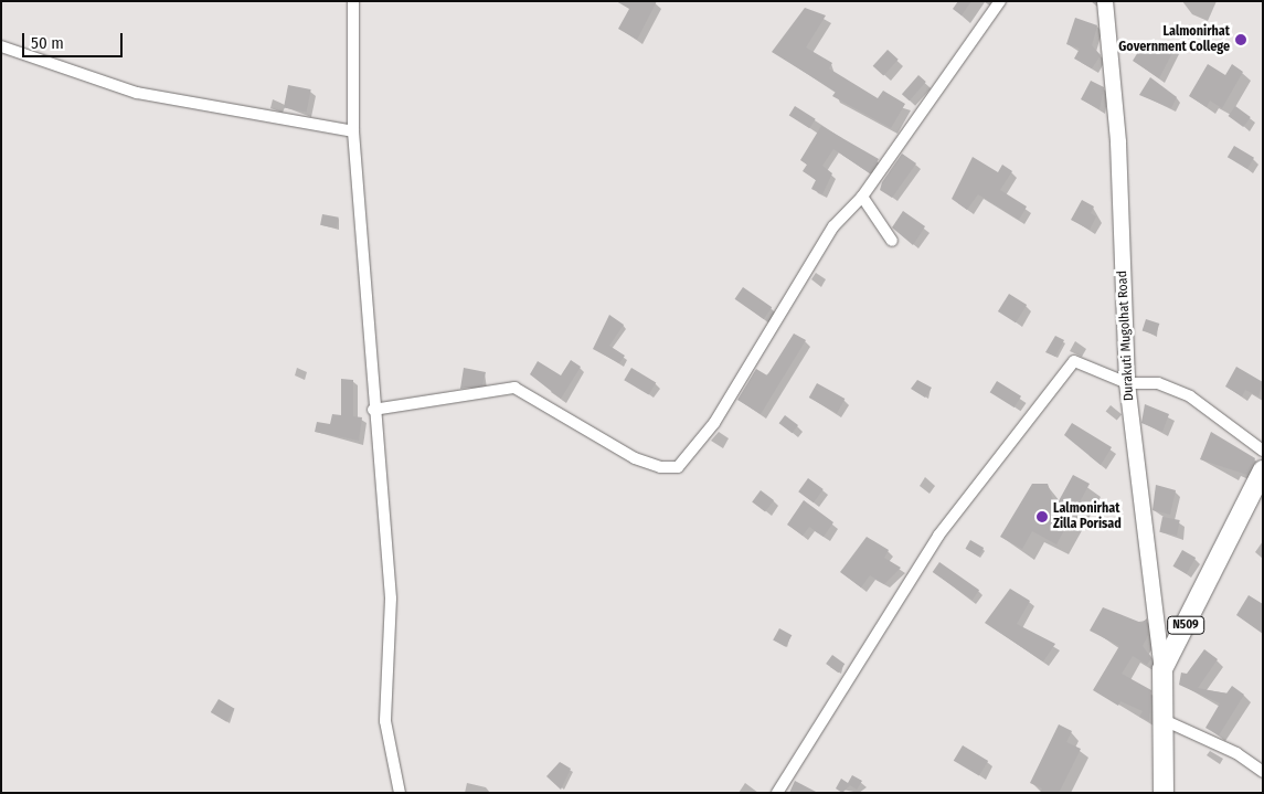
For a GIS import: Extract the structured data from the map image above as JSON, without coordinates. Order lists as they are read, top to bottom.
{
  "streets": {
    "highway": ["N509"],
    "main road": ["Durakuti Mugolhat Road"]
  },
  "crossings": [
    ["Durakuti Mugolhat Road", "N509"]
  ],
  "places": ["Lalmonirhat Government College", "Lalmonirhat Zilla Porisad"],
  "scale_bar": "50 m"
}
